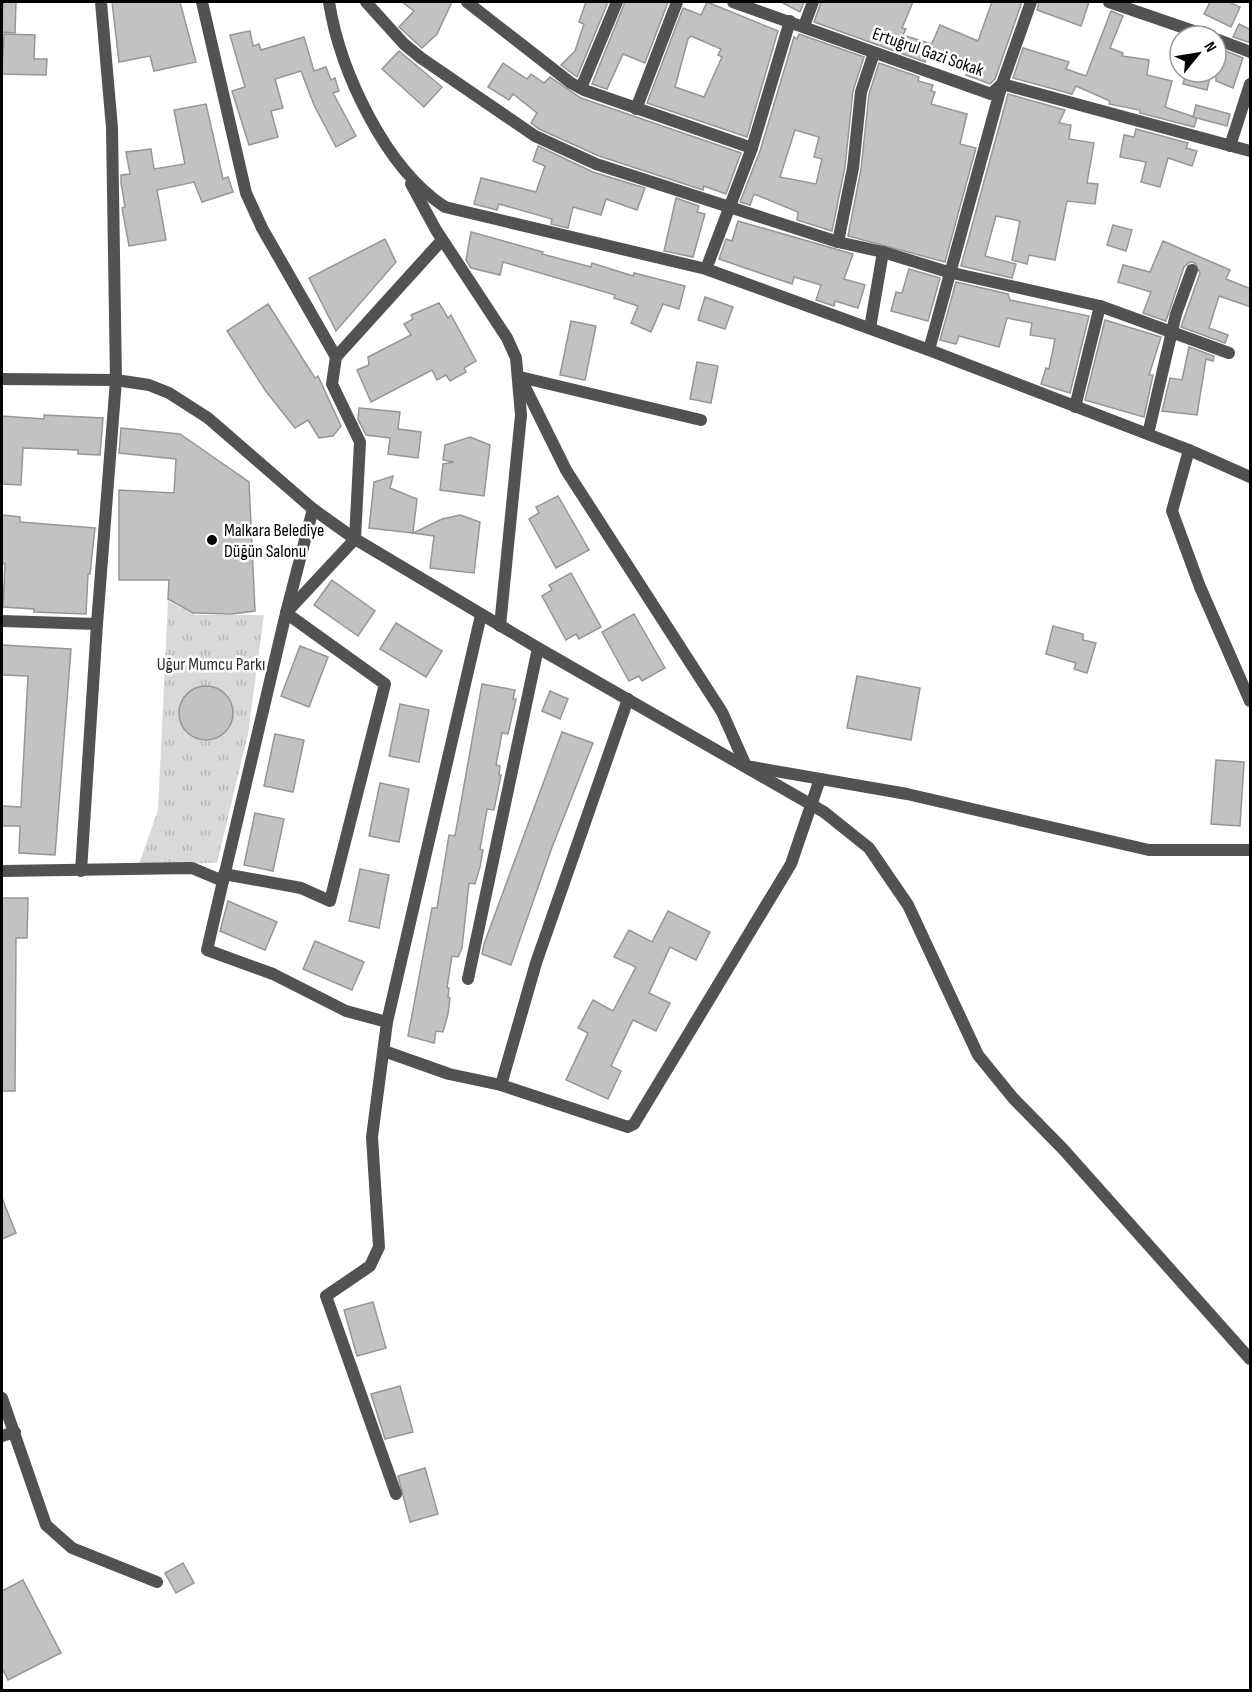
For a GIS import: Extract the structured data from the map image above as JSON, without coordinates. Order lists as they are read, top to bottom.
{
  "streets": {
    "street": ["Ertuğrul Gazi Sokak"]
  },
  "parks": ["Uğur Mumcu Parkı"],
  "places": ["Malkara Belediye Düğün Salonu"],
  "north": "top right"
}
